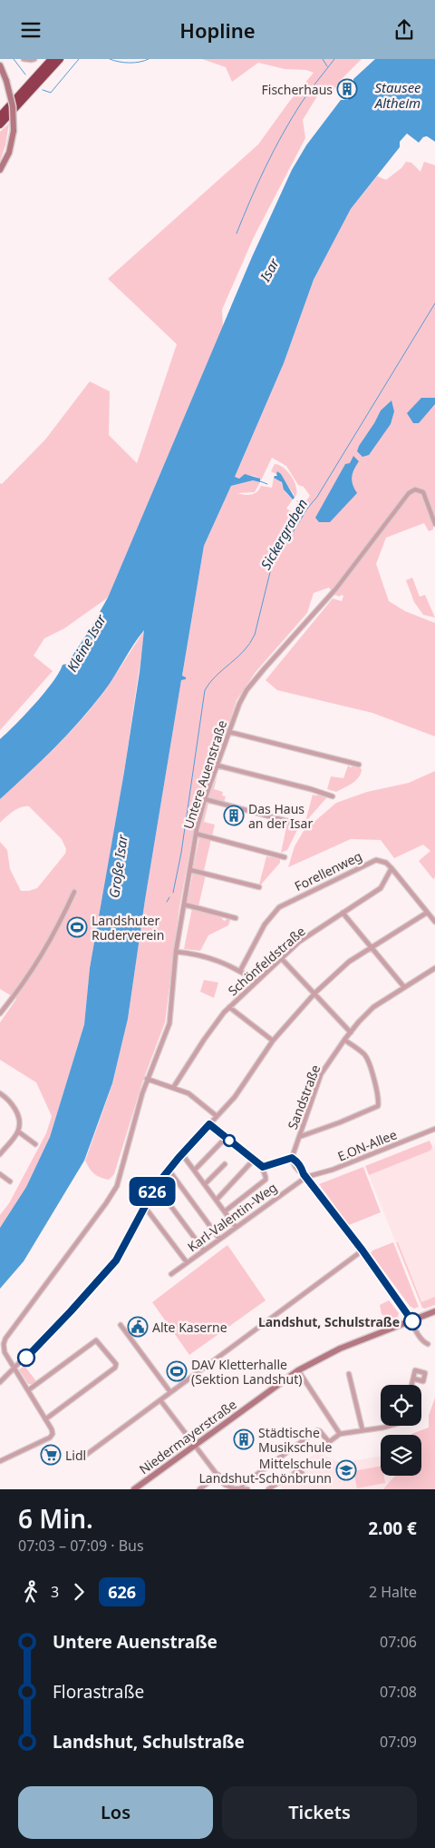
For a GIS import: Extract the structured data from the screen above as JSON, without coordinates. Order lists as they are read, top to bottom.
{
  "streets": {
    "main road": ["Niedermayerstraße"],
    "street": [
      "Untere Auenstraße",
      "Forellenweg",
      "Schönfeldstraße",
      "Sandstraße",
      "E.ON-Allee",
      "Karl-Valentin-Weg"
    ]
  },
  "crossings": [
    ["Forellenweg", "Schönfeldstraße"],
    ["E.ON-Allee", "Karl-Valentin-Weg"]
  ],
  "water": [
    "Stausee Altheim",
    "Isar",
    "Sickergraben",
    "Kleine Isar",
    "Große Isar"
  ],
  "places": {
    "building": ["Fischerhaus", "Das Haus an der Isar", "Städtische Musikschule"],
    "sports": ["Landshuter Ruderverein", "DAV Kletterhalle (Sektion Landshut)"],
    "other": ["Landshut, Schulstraße"],
    "public building": ["Alte Kaserne"],
    "supermarket": ["Lidl"],
    "school or university": ["Mittelschule Landshut-Schönbrunn"]
  },
  "lines": ["bus line 626"],
  "page": {
    "header": "Hopline",
    "on_map": "626",
    "heading": ["6 Min.", "07:03 – 07:09 · Bus", "2.00 €"],
    "legs": ["3", "626", "2 Halte"],
    "list": [
      {
        "name": "Untere Auenstraße",
        "value": "07:06"
      },
      {
        "name": "Florastraße",
        "value": "07:08"
      },
      {
        "name": "Landshut, Schulstraße",
        "value": "07:09"
      }
    ],
    "buttons": ["Los", "Tickets"]
  }
}
